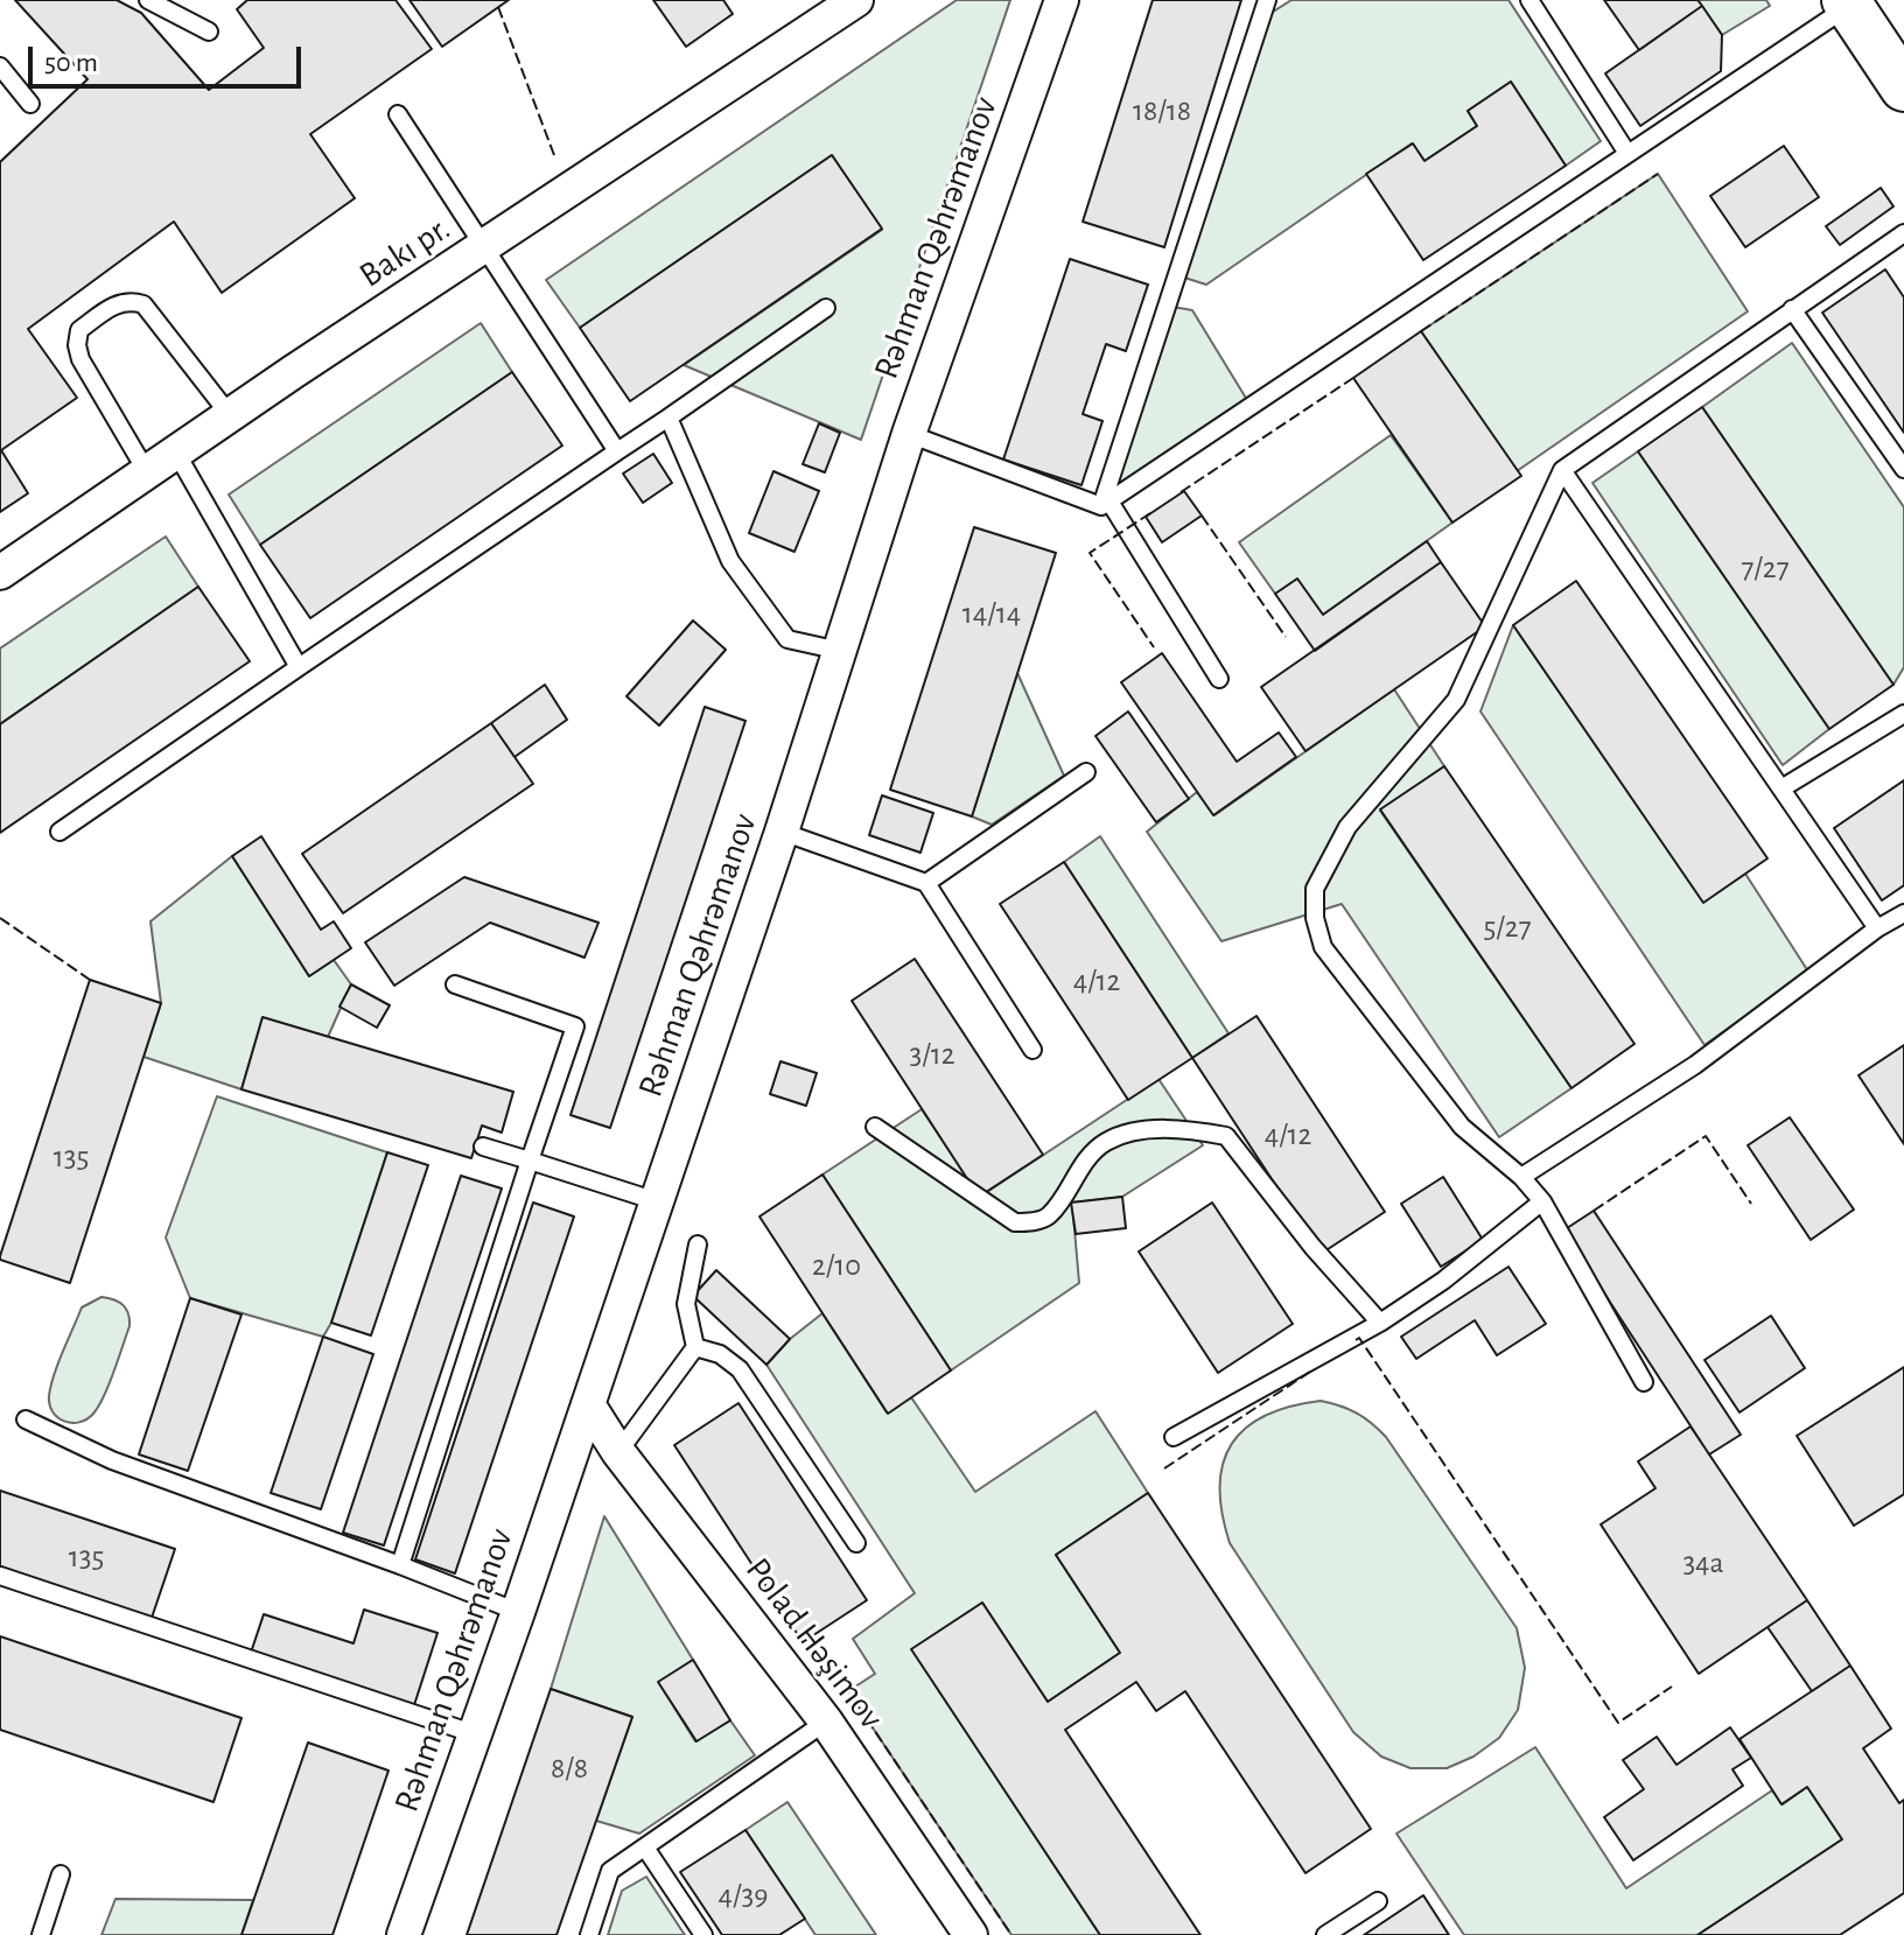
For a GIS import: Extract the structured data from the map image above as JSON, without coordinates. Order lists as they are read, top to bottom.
{
  "streets": {
    "street": ["Rəhman Qəhrəmanov", "Bakı pr.", "Polad Həşimov"]
  },
  "crossings": [
    ["Rəhman Qəhrəmanov", "Polad Həşimov"]
  ],
  "house_numbers": [
    "18/18",
    "7/27",
    "14/14",
    "5/27",
    "4/12",
    "3/12",
    "4/12",
    "135",
    "2/10",
    "135",
    "34a",
    "8/8",
    "4/39"
  ],
  "scale_bar": "50 m"
}
